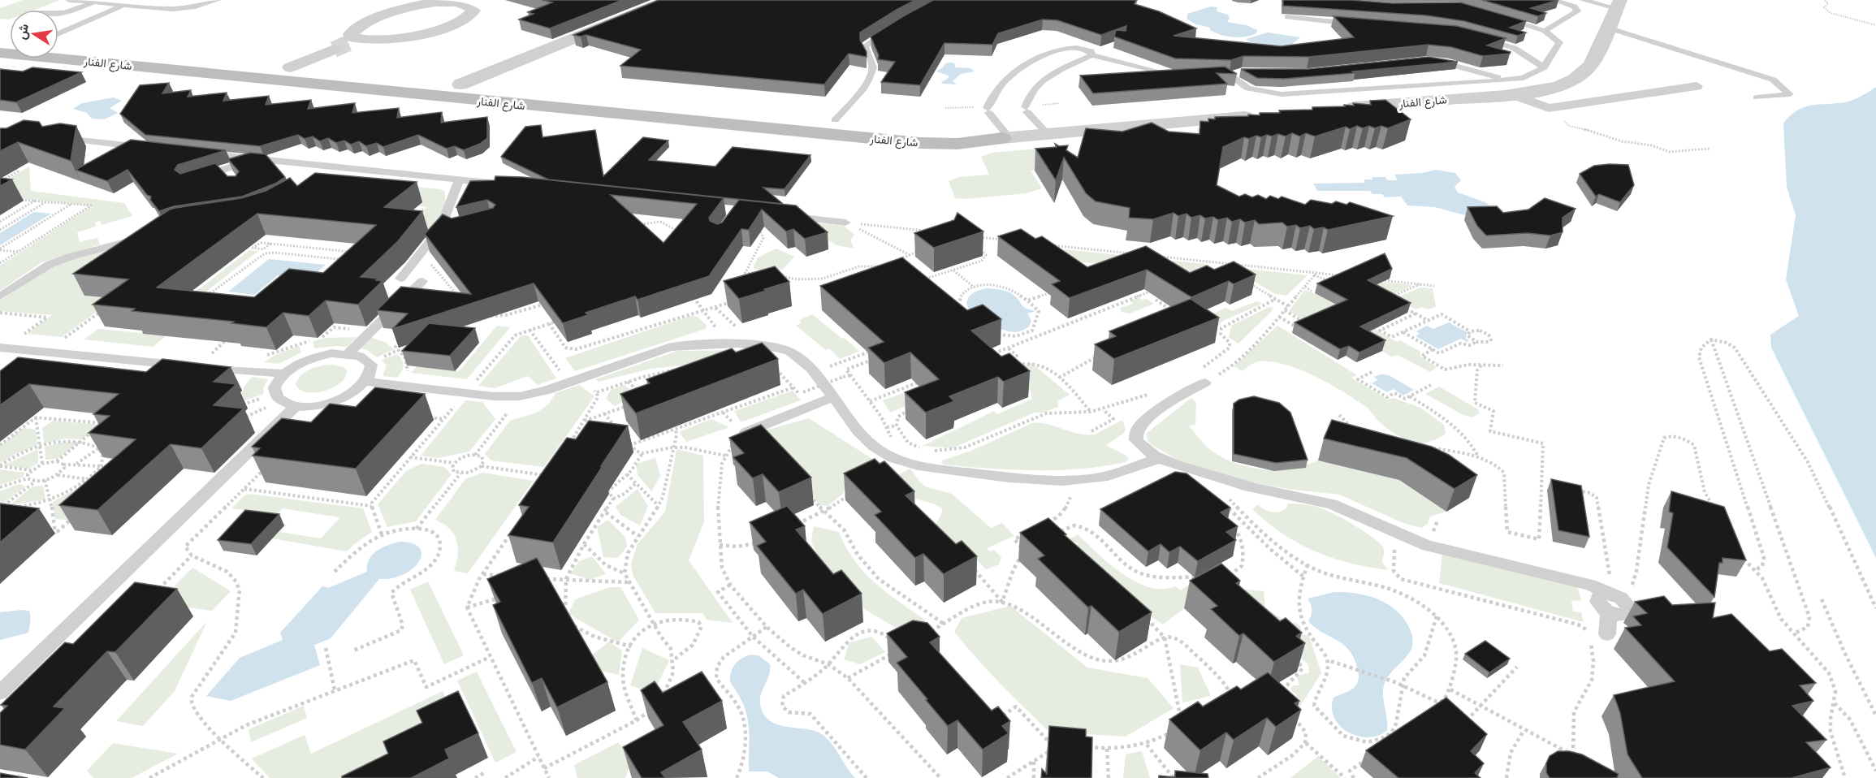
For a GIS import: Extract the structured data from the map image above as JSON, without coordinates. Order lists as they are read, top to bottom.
{
  "streets": {
    "main road": ["شارع الفنار"]
  },
  "north": "left"
}
